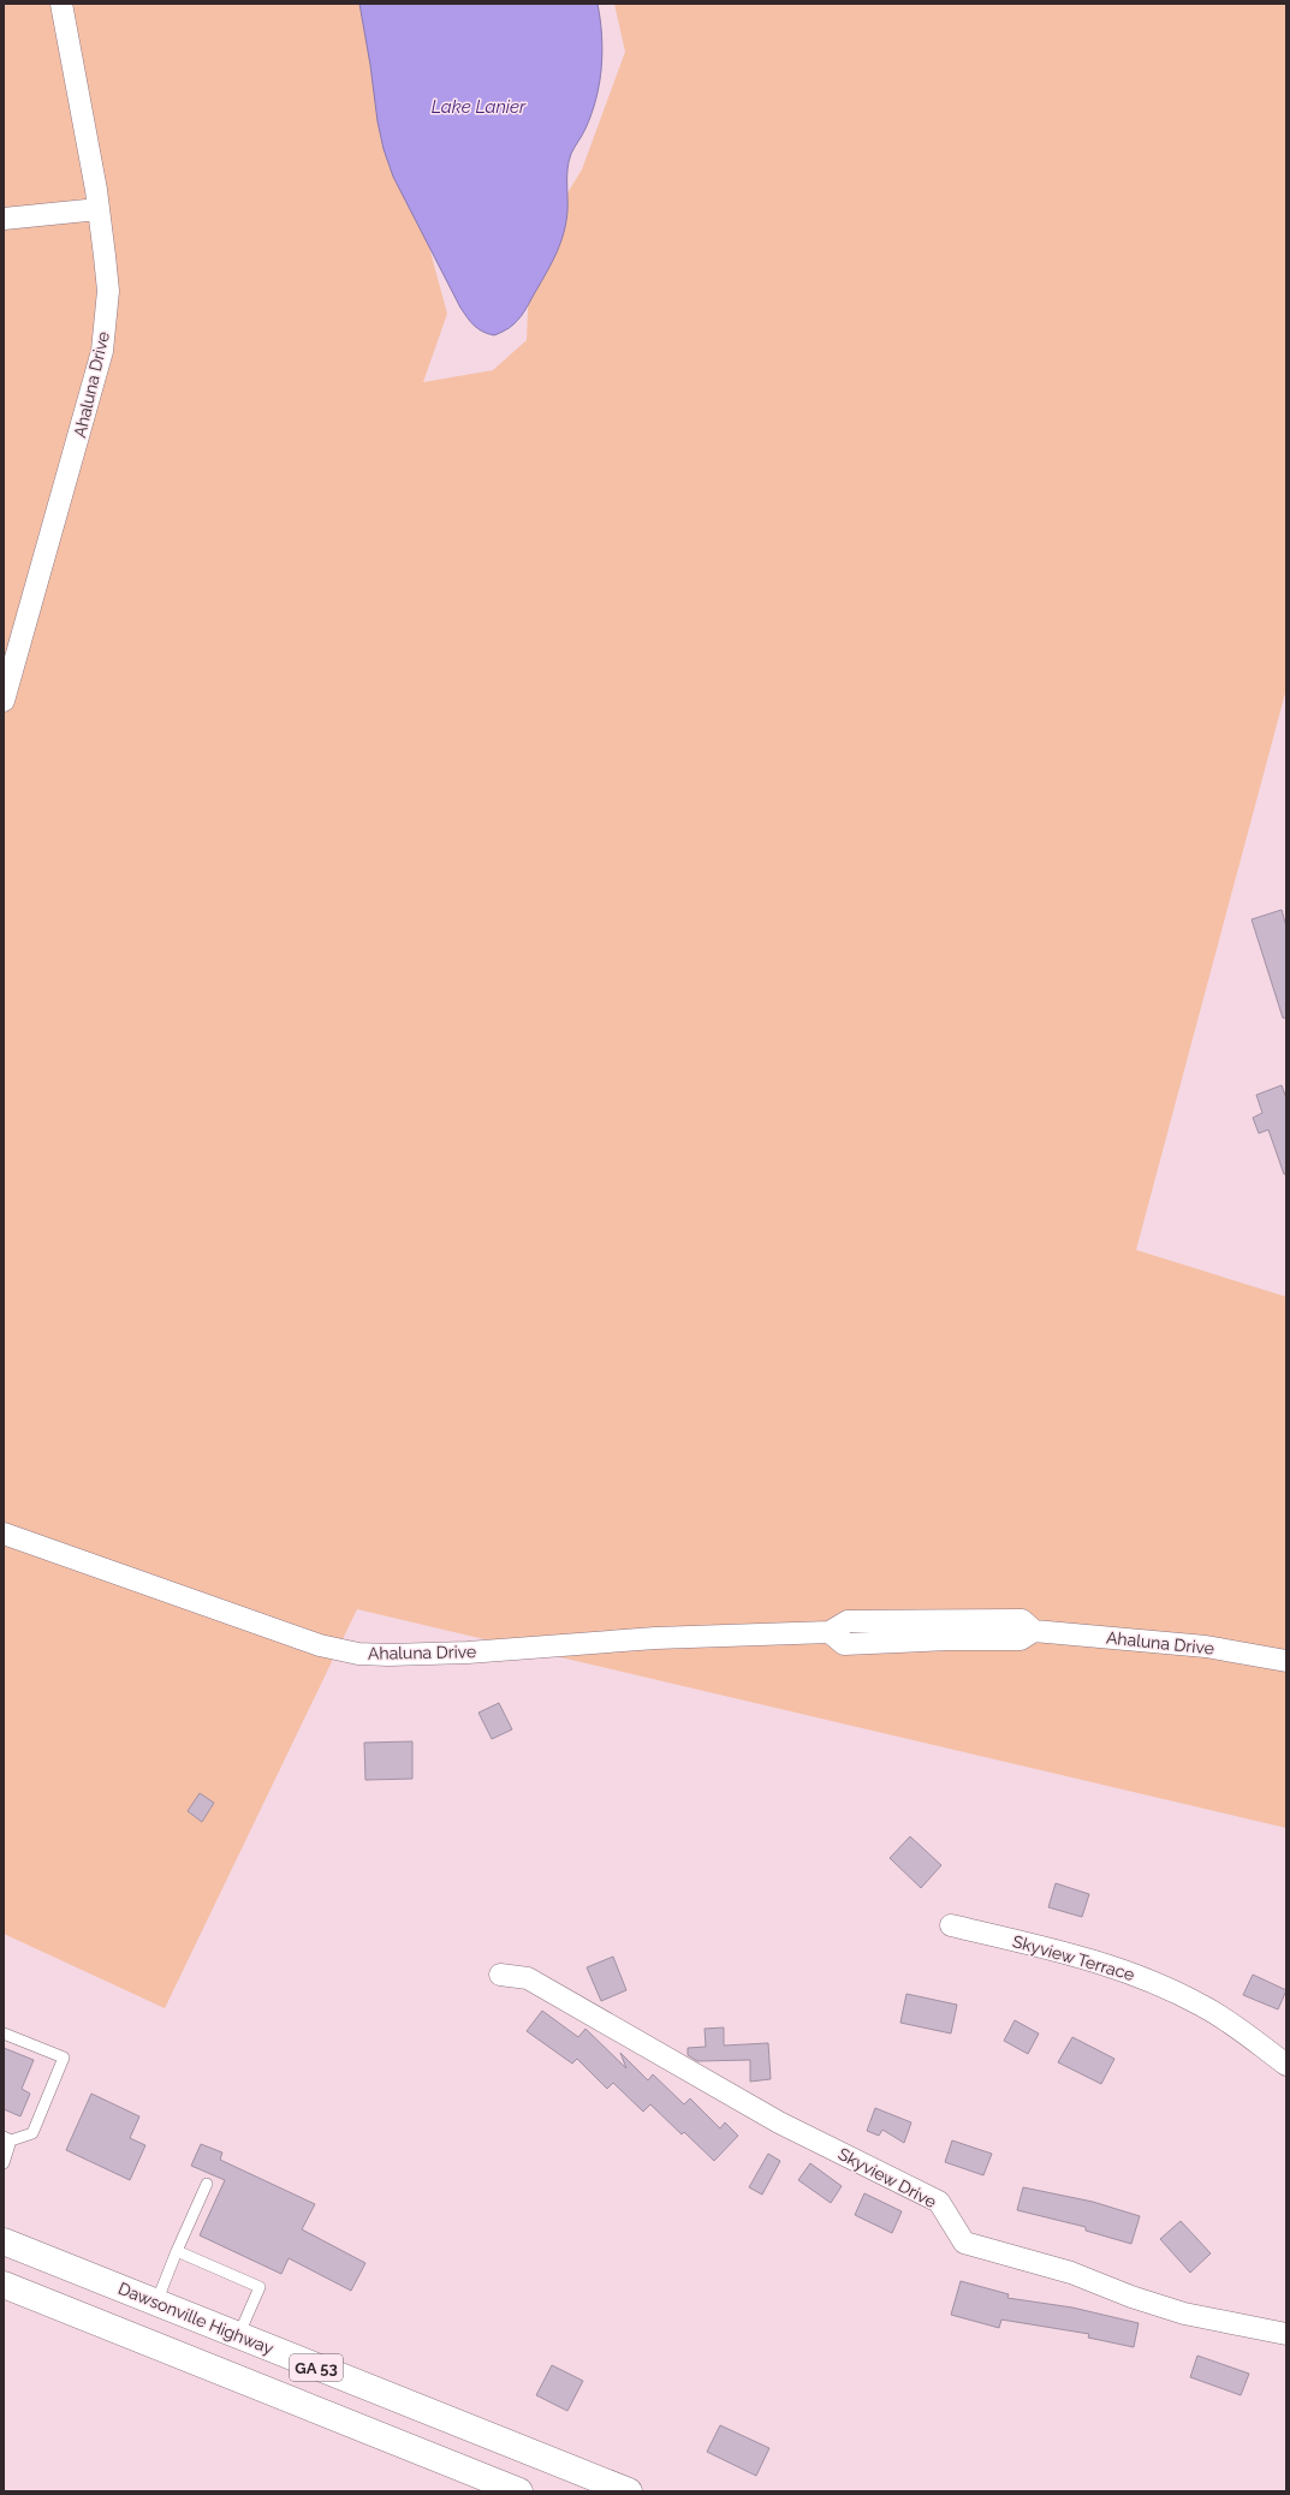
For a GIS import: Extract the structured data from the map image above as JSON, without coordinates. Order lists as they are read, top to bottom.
{
  "streets": {
    "main road": ["Dawsonville Highway", "GA 53"],
    "street": ["Ahaluna Drive", "Skyview Terrace", "Skyview Drive"]
  },
  "water": ["Lake Lanier"]
}
